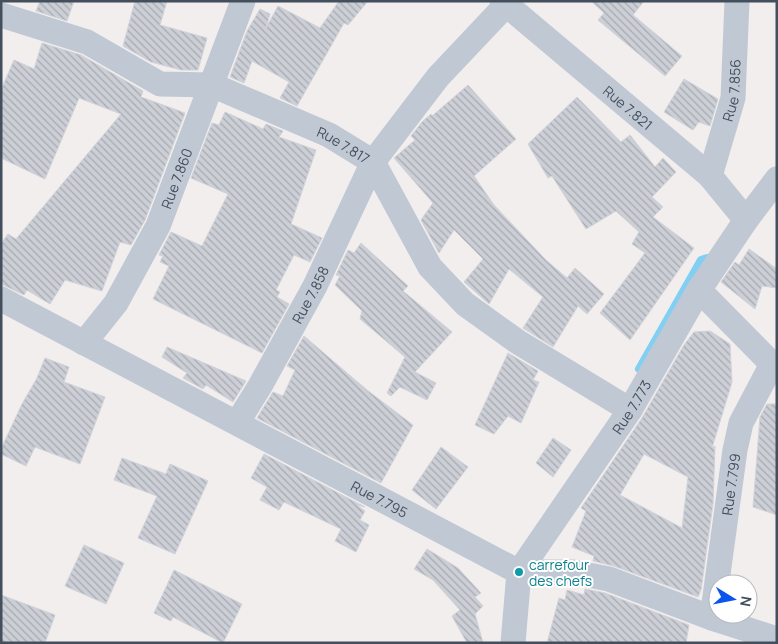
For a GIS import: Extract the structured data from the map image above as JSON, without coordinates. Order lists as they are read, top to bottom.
{
  "streets": {
    "street": [
      "Rue 7.856",
      "Rue 7.821",
      "Rue 7.817",
      "Rue 7.860",
      "Rue 7.858",
      "Rue 7.773",
      "Rue 7.799",
      "Rue 7.795"
    ]
  },
  "crossings": [
    ["Rue 7.856", "Rue 7.821"],
    ["Rue 7.821", "Rue 7.858"],
    ["Rue 7.821", "Rue 7.773"],
    ["Rue 7.817", "Rue 7.860"],
    ["Rue 7.817", "Rue 7.858"],
    ["Rue 7.817", "Rue 7.773"],
    ["Rue 7.860", "Rue 7.795"],
    ["Rue 7.858", "Rue 7.795"],
    ["Rue 7.773", "Rue 7.795"]
  ],
  "places": ["carrefour des chefs"],
  "north": "right"
}
